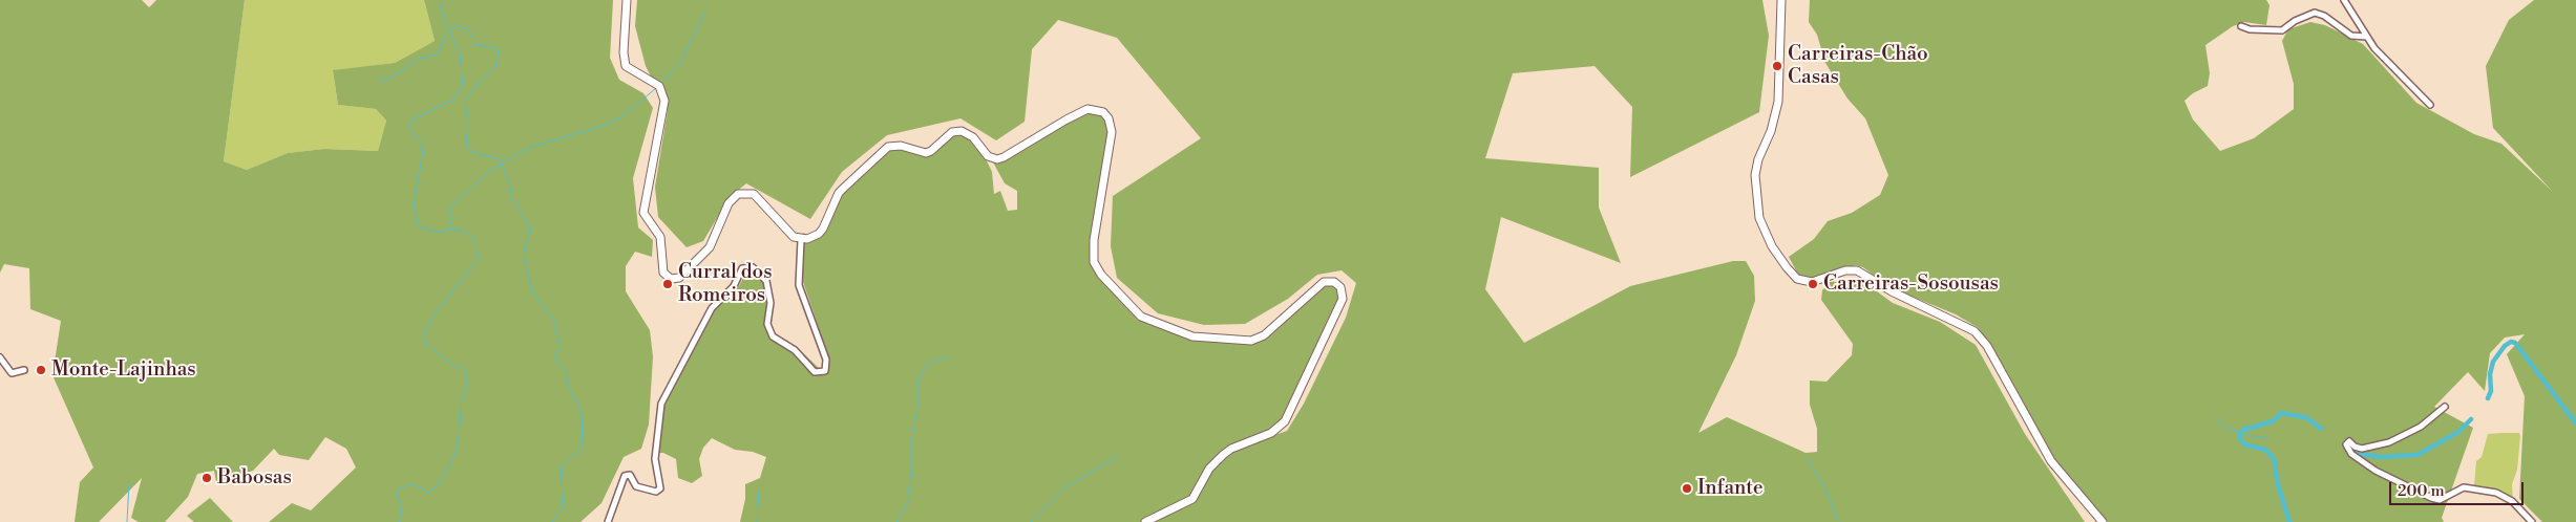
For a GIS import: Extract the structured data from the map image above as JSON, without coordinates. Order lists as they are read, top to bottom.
{
  "places": [
    "Carreiras-Chão Casas",
    "Curral dos Romeiros",
    "Carreiras-Sosousas",
    "Monte-Lajinhas",
    "Babosas",
    "Infante"
  ],
  "scale_bar": "200 m"
}
